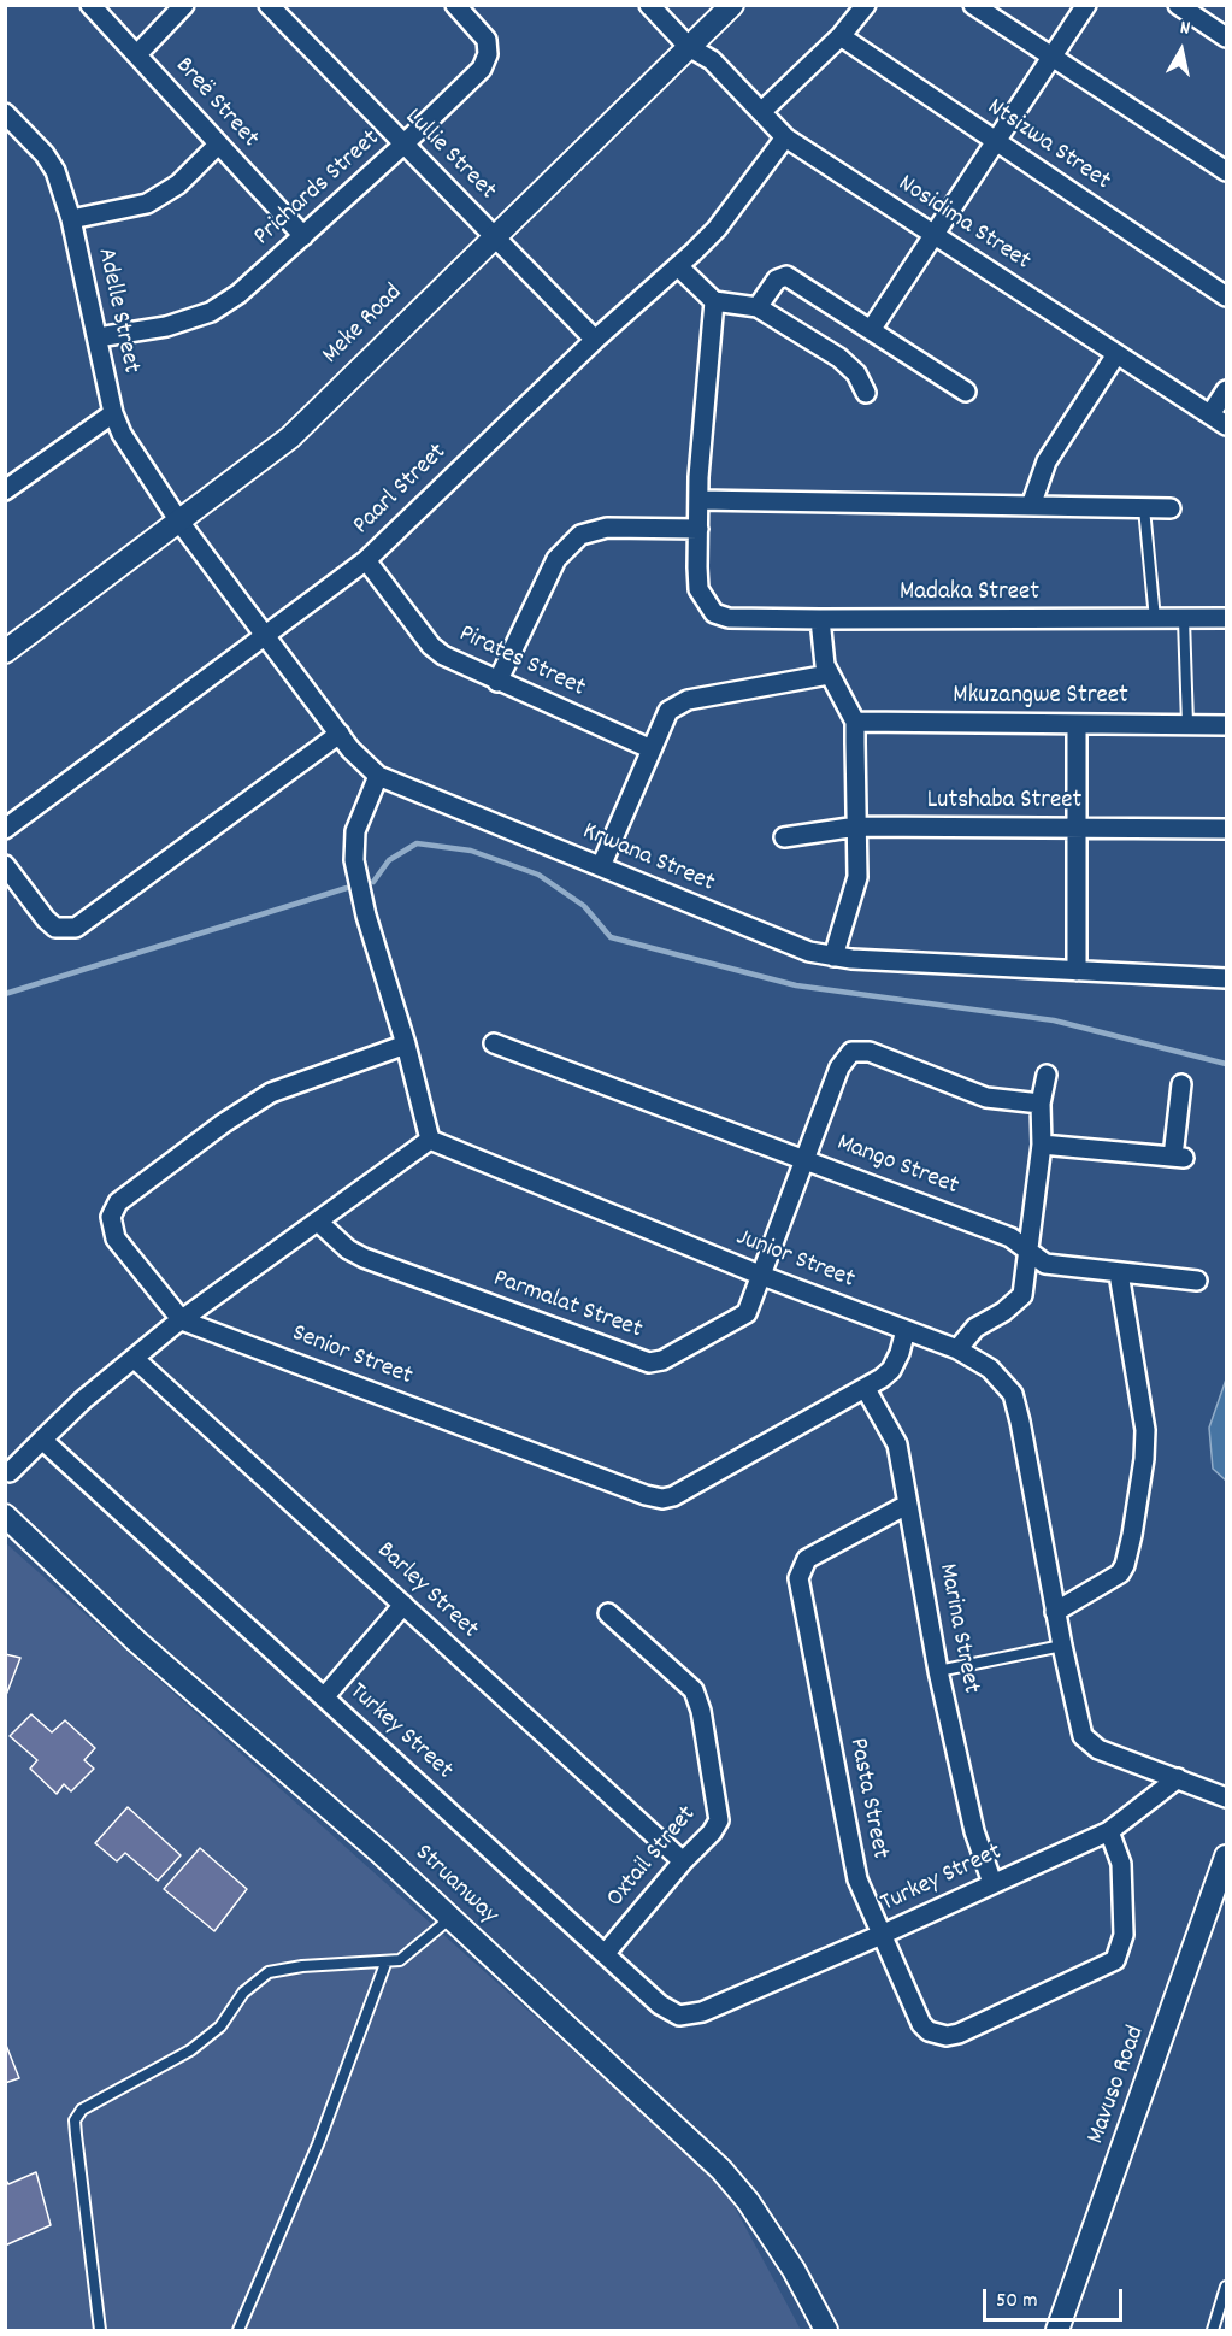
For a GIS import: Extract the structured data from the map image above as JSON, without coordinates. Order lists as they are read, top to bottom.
{
  "streets": {
    "street": [
      "Breë Street",
      "Ntsizwa Street",
      "Lullie Street",
      "Prichards Street",
      "Nosidima Street",
      "Adelle Street",
      "Meke Road",
      "Paarl Street",
      "Madaka Street",
      "Pirates Street",
      "Mkuzangwe Street",
      "Lutshaba Street",
      "Krwana Street",
      "Mango Street",
      "Junior Street",
      "Parmalat Street",
      "Senior Street",
      "Barley Street",
      "Marina Street",
      "Turkey Street",
      "Pasta Street",
      "Oxtail Street",
      "Struanway",
      "Mavuso Road"
    ]
  },
  "crossings": [
    ["Breë Street", "Prichards Street"],
    ["Lullie Street", "Prichards Street"],
    ["Lullie Street", "Meke Road"],
    ["Lullie Street", "Paarl Street"],
    ["Prichards Street", "Adelle Street"],
    ["Nosidima Street", "Meke Road"],
    ["Nosidima Street", "Paarl Street"],
    ["Adelle Street", "Meke Road"],
    ["Adelle Street", "Krwana Street"],
    ["Meke Road", "Krwana Street"],
    ["Paarl Street", "Pirates Street"],
    ["Paarl Street", "Krwana Street"],
    ["Mango Street", "Parmalat Street"],
    ["Junior Street", "Parmalat Street"],
    ["Junior Street", "Senior Street"],
    ["Junior Street", "Turkey Street"],
    ["Senior Street", "Marina Street"],
    ["Barley Street", "Oxtail Street"],
    ["Marina Street", "Turkey Street"],
    ["Marina Street", "Pasta Street"],
    ["Turkey Street", "Pasta Street"],
    ["Turkey Street", "Oxtail Street"]
  ],
  "scale_bar": "50 m",
  "north": "top"
}
